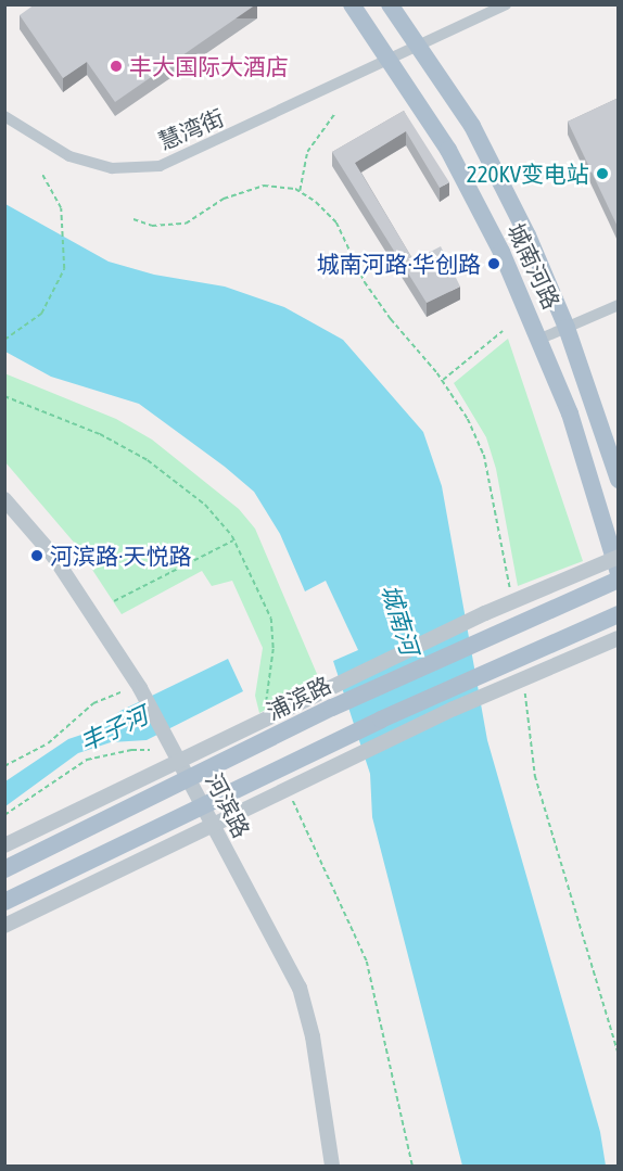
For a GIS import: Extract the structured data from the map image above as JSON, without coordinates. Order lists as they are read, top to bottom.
{
  "streets": {
    "main road": ["城南河路", "浦滨路"],
    "street": ["慧湾街", "河滨路"]
  },
  "crossings": [
    ["慧湾街", "城南河路"]
  ],
  "water": ["城南河", "丰子河"],
  "places": [
    "丰大国际大酒店",
    "220KV变电站",
    "城南河路·华创路",
    "河滨路·天悦路"
  ]
}
